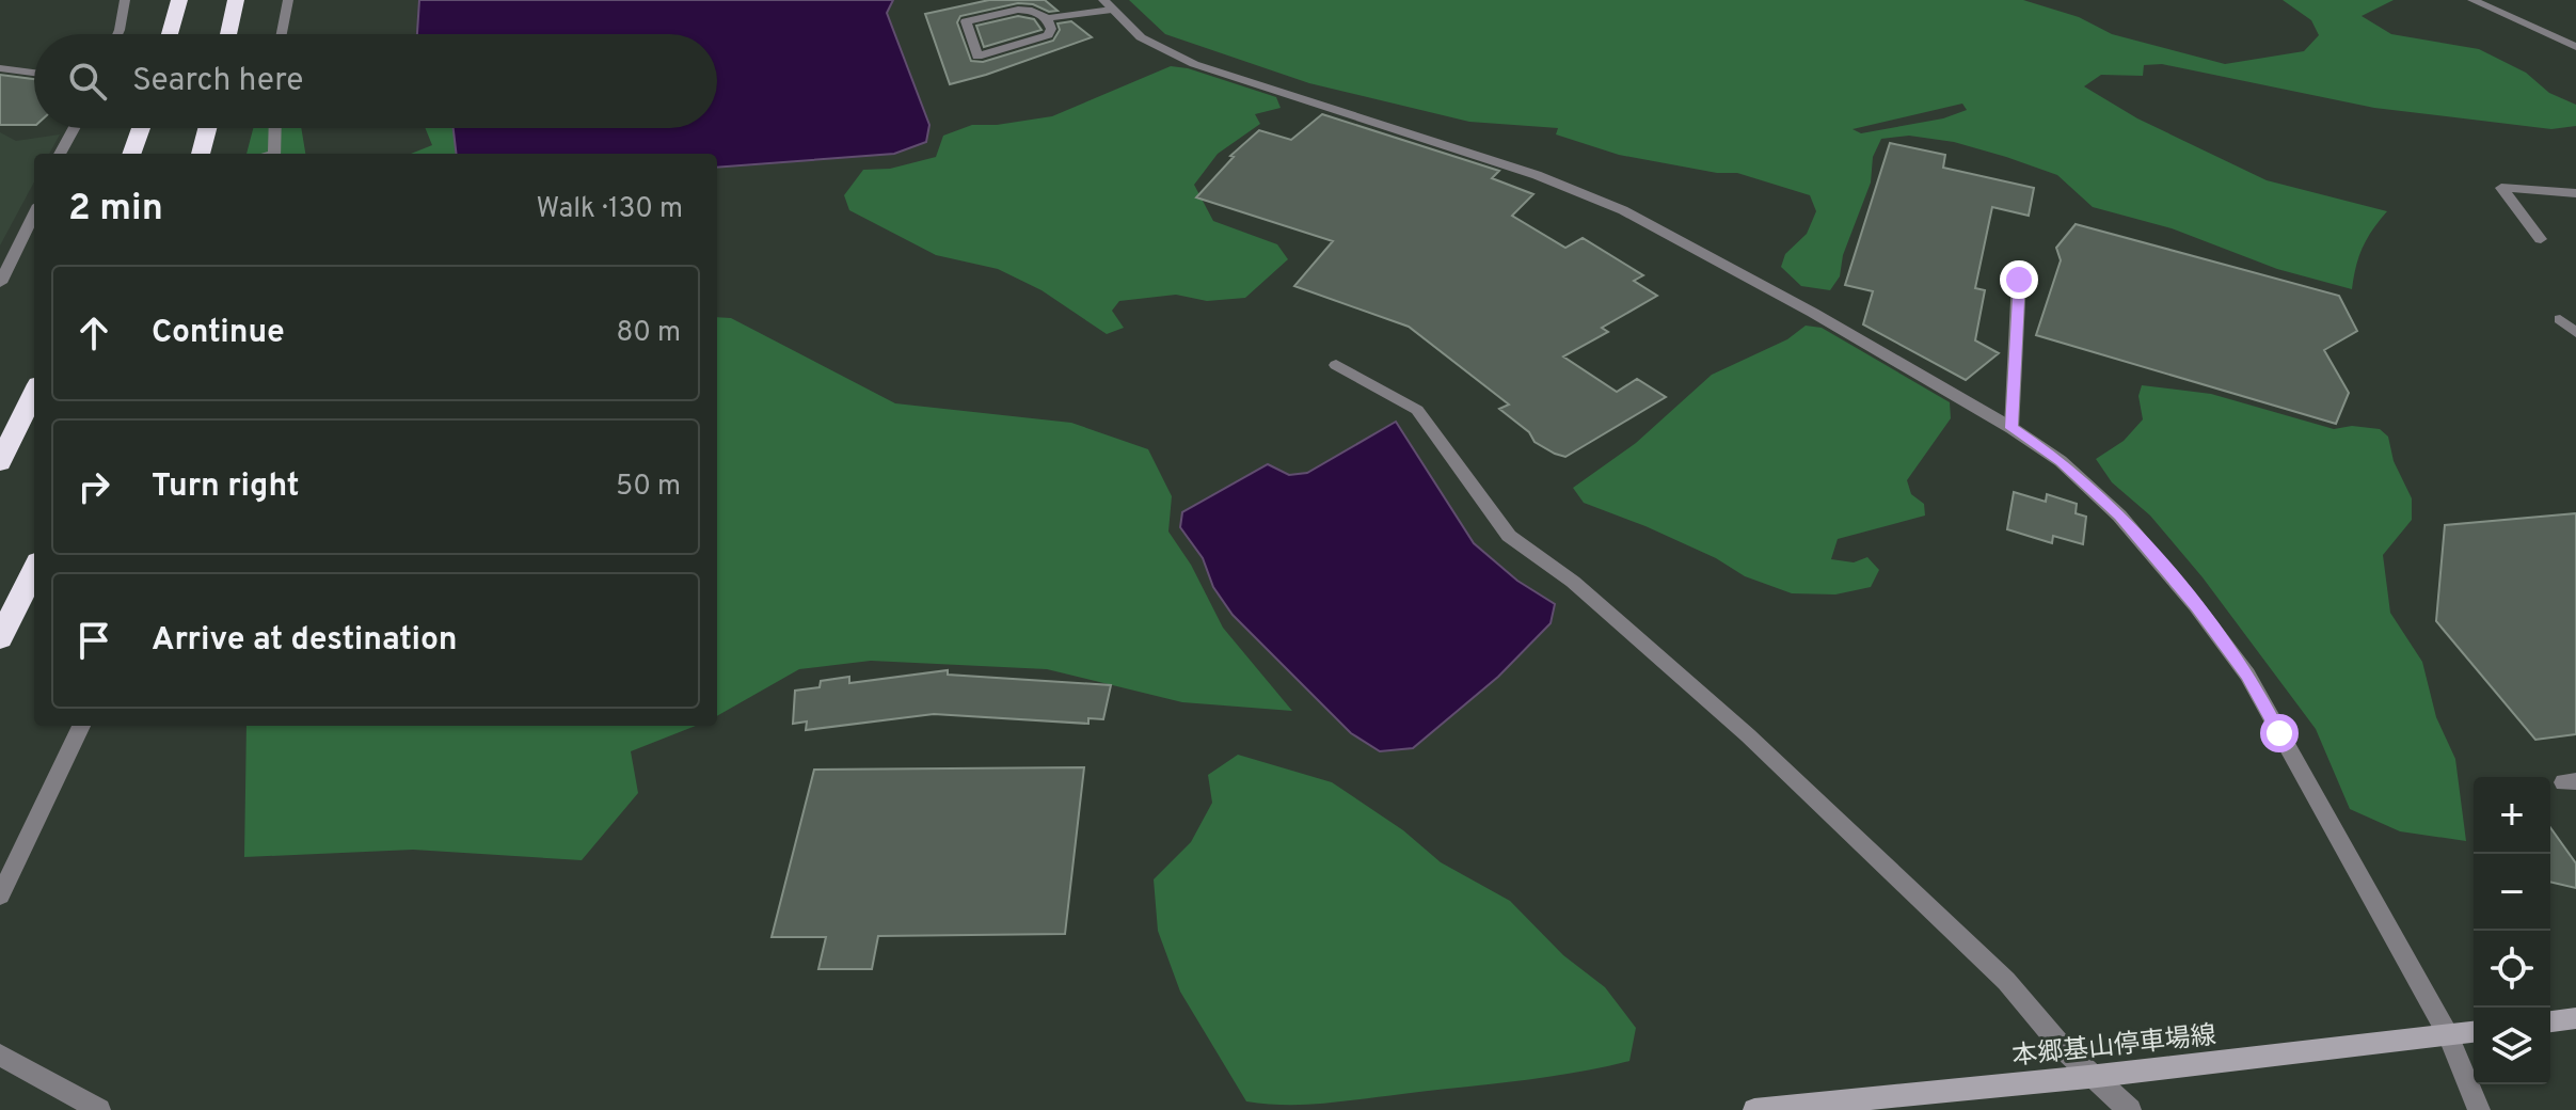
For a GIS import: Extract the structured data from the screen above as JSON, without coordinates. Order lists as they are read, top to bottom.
{
  "streets": {
    "main road": ["本郷基山停車場線"]
  },
  "page": {
    "search": "Search here",
    "heading": ["2 min", "Walk · 130 m"],
    "list": [
      ["Continue", "80 m"],
      ["Turn right", "50 m"],
      "Arrive at destination"
    ],
    "map_buttons": ["+", "−"]
  }
}
